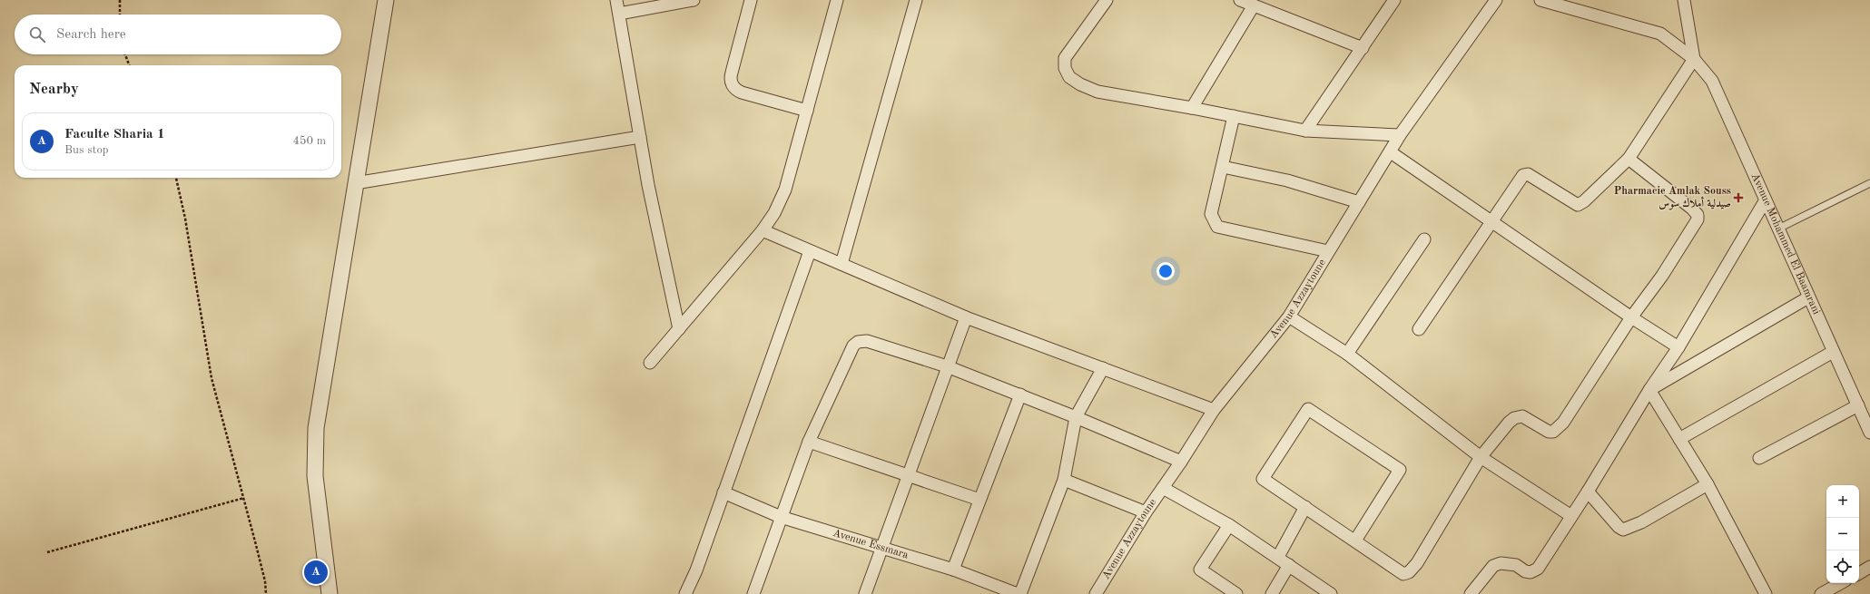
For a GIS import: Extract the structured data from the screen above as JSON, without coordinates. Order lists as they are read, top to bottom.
{
  "streets": {
    "street": ["Avenue Mohammed El Baamrani", "Avenue Azzaytoune", "Avenue Essmara"]
  },
  "places": {
    "health": ["Pharmacie Amlak Souss صيدلية أملاك سوس"]
  },
  "page": {
    "search": "Search here",
    "heading": "Nearby",
    "list": [
      {
        "mark": "A",
        "name": "Faculte Sharia 1",
        "note": "Bus stop",
        "value": "450 m"
      }
    ],
    "map_buttons": ["+", "−"],
    "pins": "A"
  }
}
